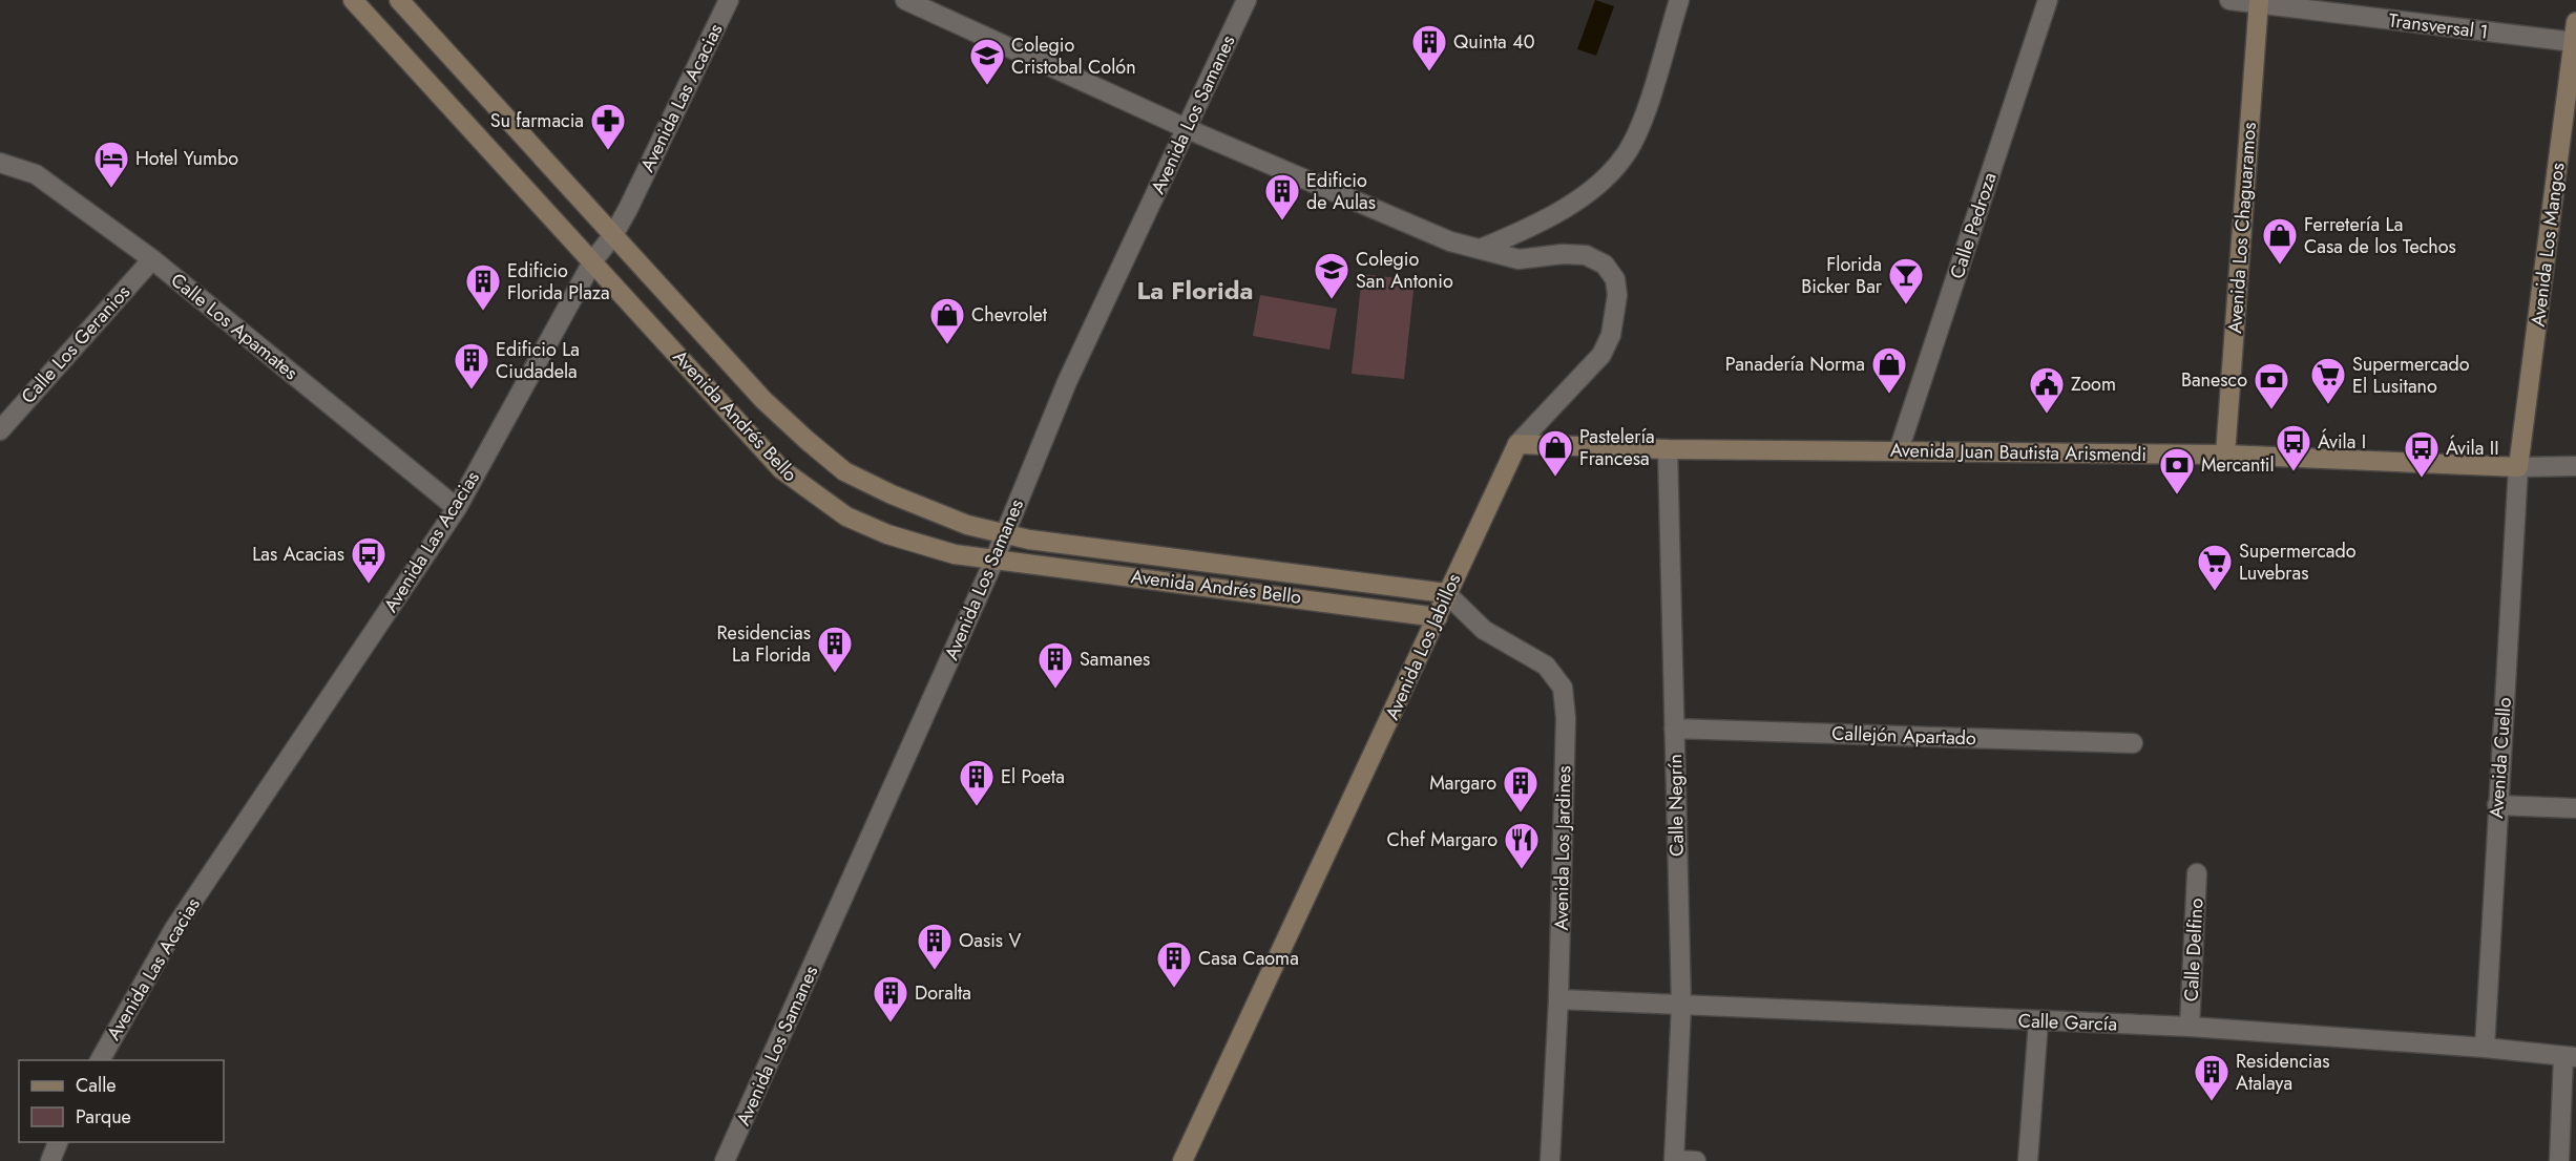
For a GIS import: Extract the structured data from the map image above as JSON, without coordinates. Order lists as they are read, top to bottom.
{
  "streets": {
    "street": [
      "Transversal 1",
      "Avenida Las Acacias",
      "Avenida Los Samanes",
      "Calle Pedroza",
      "Avenida Los Chaguaramos",
      "Avenida Los Mangos",
      "Calle Los Apamates",
      "Calle Los Geranios",
      "Avenida Andrés Bello",
      "Avenida Juan Bautista Arismendi",
      "Avenida Los Jabillos",
      "Callejón Apartado",
      "Avenida Cuello",
      "Calle Negrín",
      "Avenida Los Jardines",
      "Calle Delfino",
      "Calle García"
    ]
  },
  "crossings": [
    ["Transversal 1", "Avenida Los Chaguaramos"],
    ["Transversal 1", "Avenida Los Mangos"],
    ["Avenida Las Acacias", "Calle Los Apamates"],
    ["Avenida Las Acacias", "Avenida Andrés Bello"],
    ["Avenida Los Samanes", "Avenida Andrés Bello"],
    ["Calle Pedroza", "Avenida Juan Bautista Arismendi"],
    ["Avenida Los Chaguaramos", "Avenida Juan Bautista Arismendi"],
    ["Avenida Los Mangos", "Avenida Juan Bautista Arismendi"],
    ["Avenida Los Mangos", "Avenida Cuello"],
    ["Calle Los Apamates", "Calle Los Geranios"],
    ["Avenida Andrés Bello", "Avenida Los Jabillos"],
    ["Avenida Andrés Bello", "Avenida Los Jardines"],
    ["Avenida Juan Bautista Arismendi", "Avenida Los Jabillos"],
    ["Avenida Juan Bautista Arismendi", "Avenida Cuello"],
    ["Avenida Juan Bautista Arismendi", "Calle Negrín"],
    ["Avenida Los Jabillos", "Avenida Los Jardines"],
    ["Callejón Apartado", "Calle Negrín"],
    ["Avenida Cuello", "Calle García"],
    ["Calle Negrín", "Calle García"],
    ["Avenida Los Jardines", "Calle García"],
    ["Calle Delfino", "Calle García"]
  ],
  "districts": ["La Florida"],
  "places": {
    "building": [
      "Quinta 40",
      "Edificio de Aulas",
      "Edificio Florida Plaza",
      "Edificio La Ciudadela",
      "Residencias La Florida",
      "Samanes",
      "El Poeta",
      "Margaro",
      "Oasis V",
      "Casa Caoma",
      "Doralta",
      "Residencias Atalaya"
    ],
    "school or university": ["Colegio Cristobal Colón", "Colegio San Antonio"],
    "pharmacy": ["Su farmacia"],
    "hotel": ["Hotel Yumbo"],
    "shop": [
      "Ferretería La Casa de los Techos",
      "Chevrolet",
      "Panadería Norma",
      "Pastelería Francesa"
    ],
    "bar": ["Florida Bicker Bar"],
    "supermarket": ["Supermercado El Lusitano", "Supermercado Luvebras"],
    "bank": ["Banesco", "Mercantil"],
    "public building": ["Zoom"],
    "bus stop": ["Ávila I", "Ávila II", "Las Acacias"],
    "restaurant": ["Chef Margaro"]
  },
  "legend": ["Calle", "Parque"]
}
